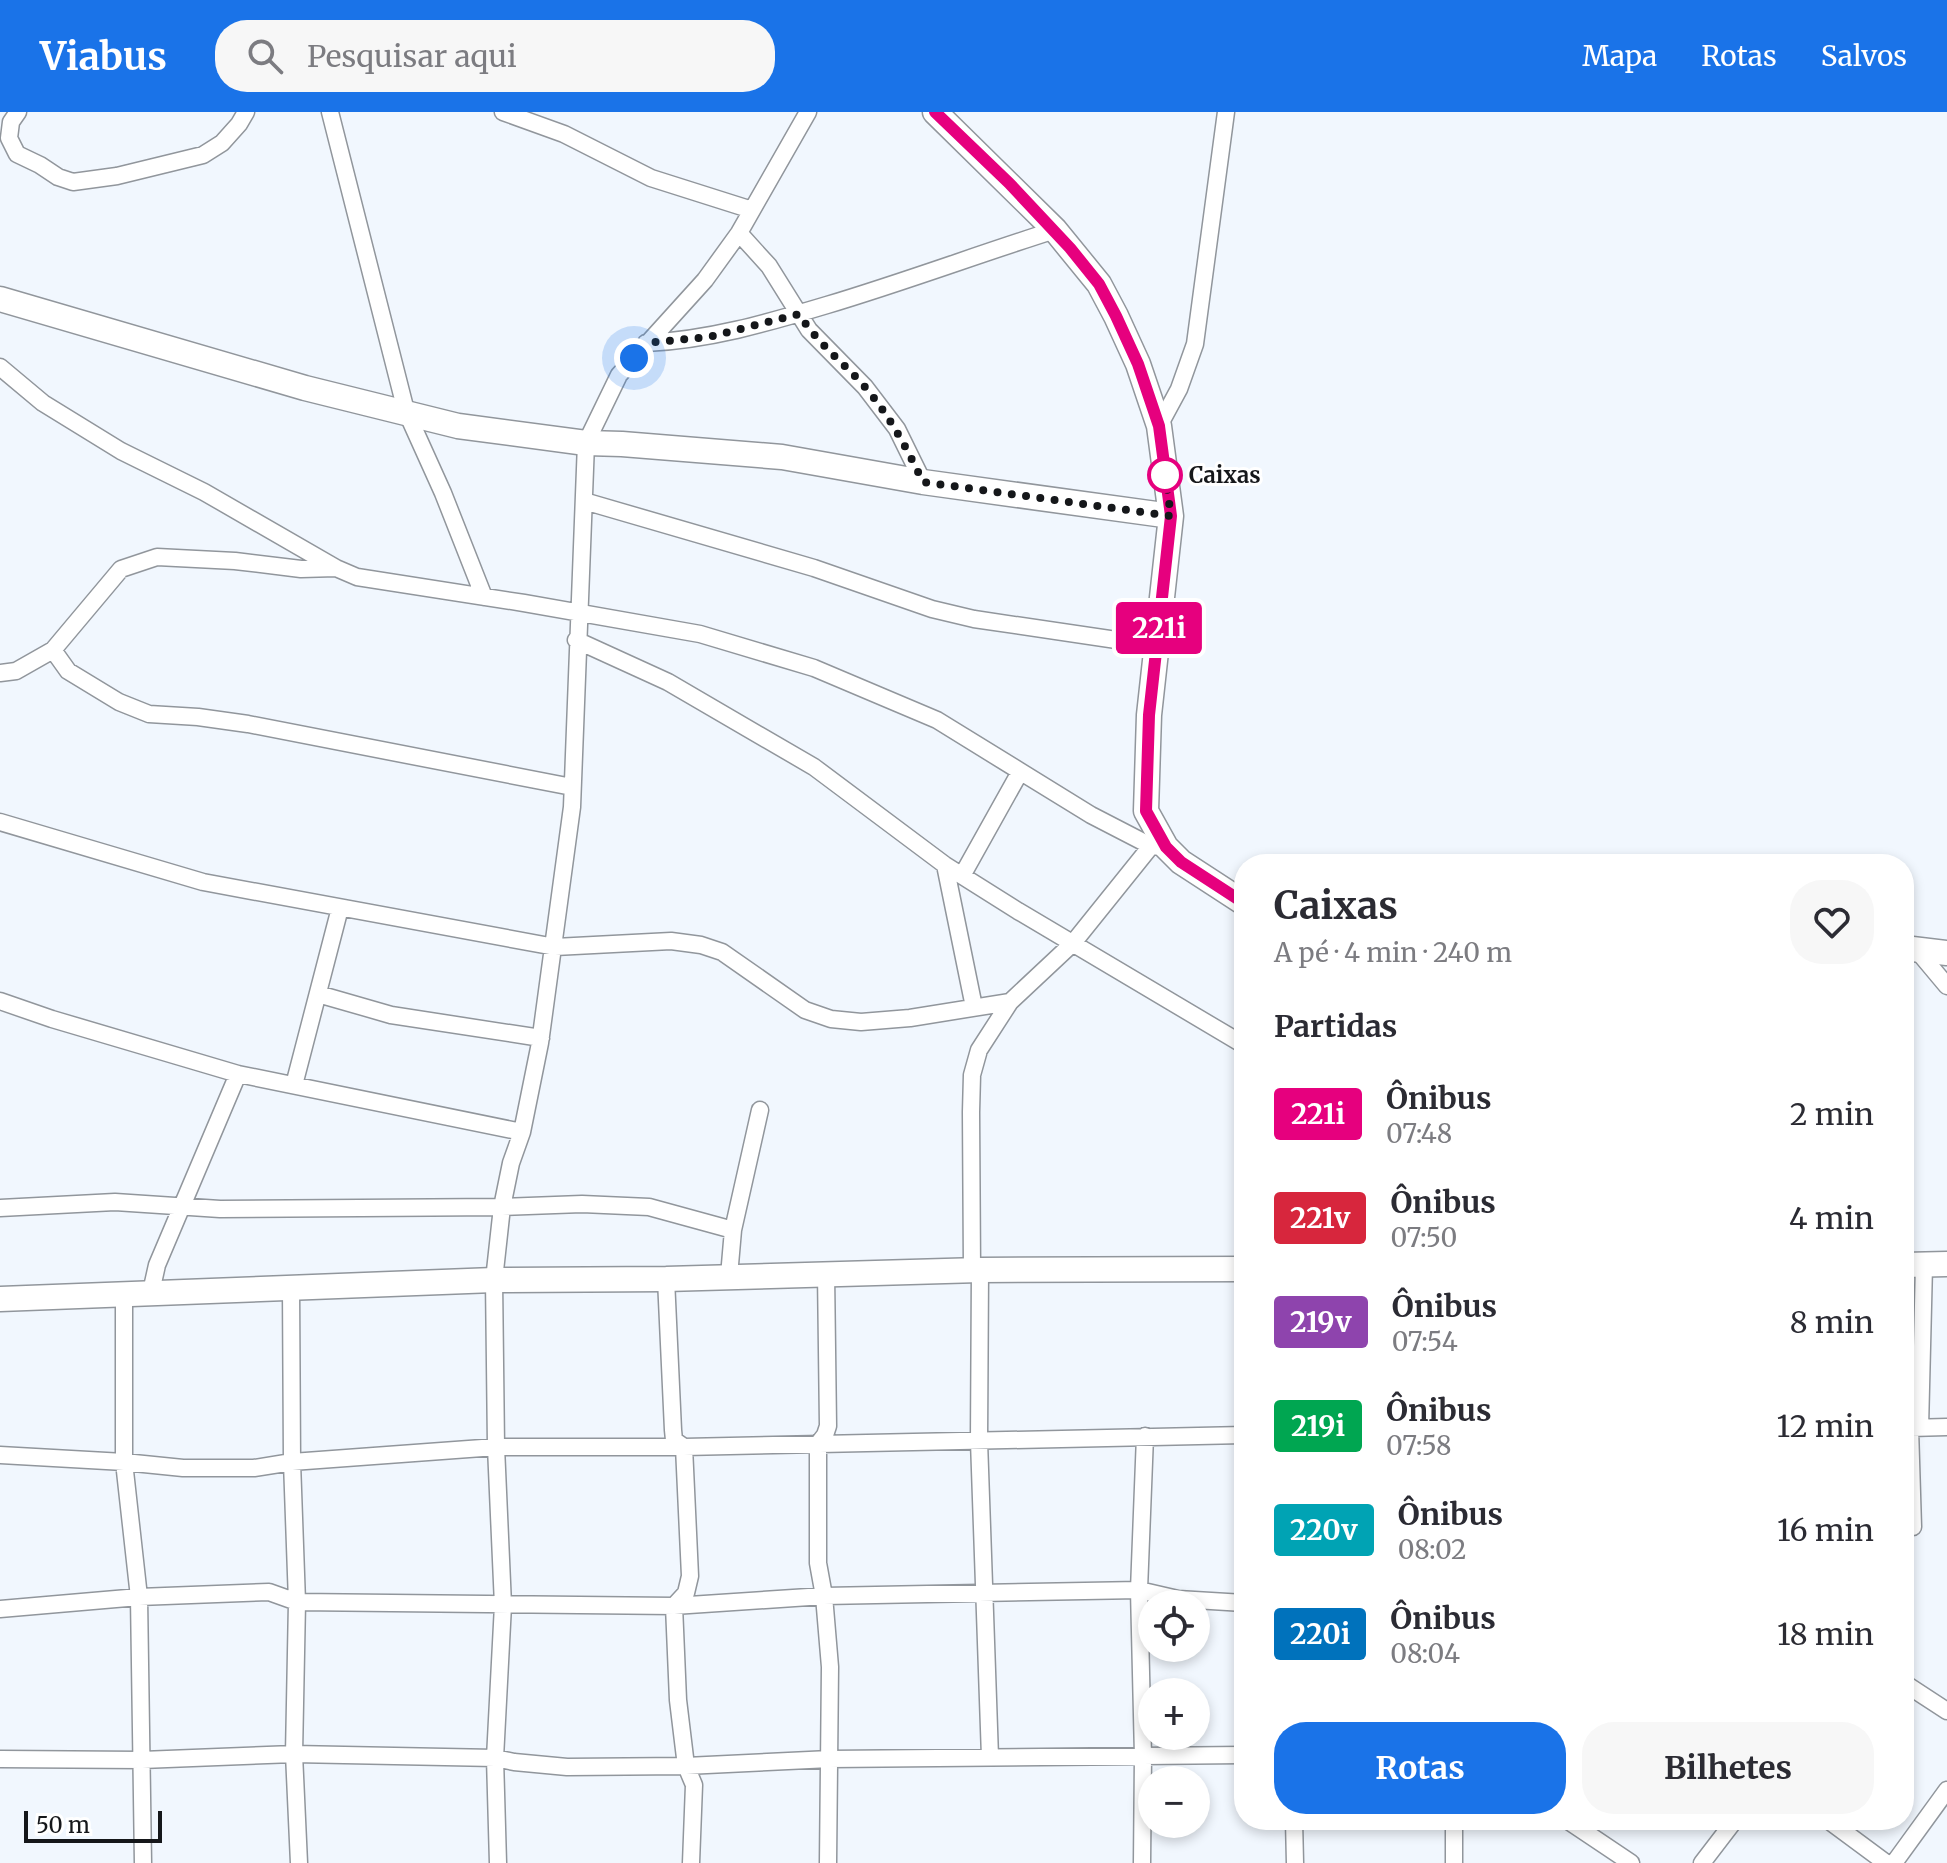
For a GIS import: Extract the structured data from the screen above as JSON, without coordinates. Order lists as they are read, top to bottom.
{
  "places": ["Caixas"],
  "lines": ["bus line 221i"],
  "scale_bar": "50 m",
  "page": {
    "header": "Viabus",
    "search": "Pesquisar aqui",
    "nav": ["Mapa", "Rotas", "Salvos"],
    "on_map": "221i",
    "heading": [
      ["Caixas", "A pé · 4 min · 240 m"],
      "Partidas"
    ],
    "list": [
      {
        "mark": "221i",
        "name": "Ônibus",
        "note": "07:48",
        "value": "2 min"
      },
      {
        "mark": "221v",
        "name": "Ônibus",
        "note": "07:50",
        "value": "4 min"
      },
      {
        "mark": "219v",
        "name": "Ônibus",
        "note": "07:54",
        "value": "8 min"
      },
      {
        "mark": "219i",
        "name": "Ônibus",
        "note": "07:58",
        "value": "12 min"
      },
      {
        "mark": "220v",
        "name": "Ônibus",
        "note": "08:02",
        "value": "16 min"
      },
      {
        "mark": "220i",
        "name": "Ônibus",
        "note": "08:04",
        "value": "18 min"
      }
    ],
    "map_buttons": ["+", "−"],
    "buttons": ["Rotas", "Bilhetes"],
    "scale": "50 m"
  }
}
